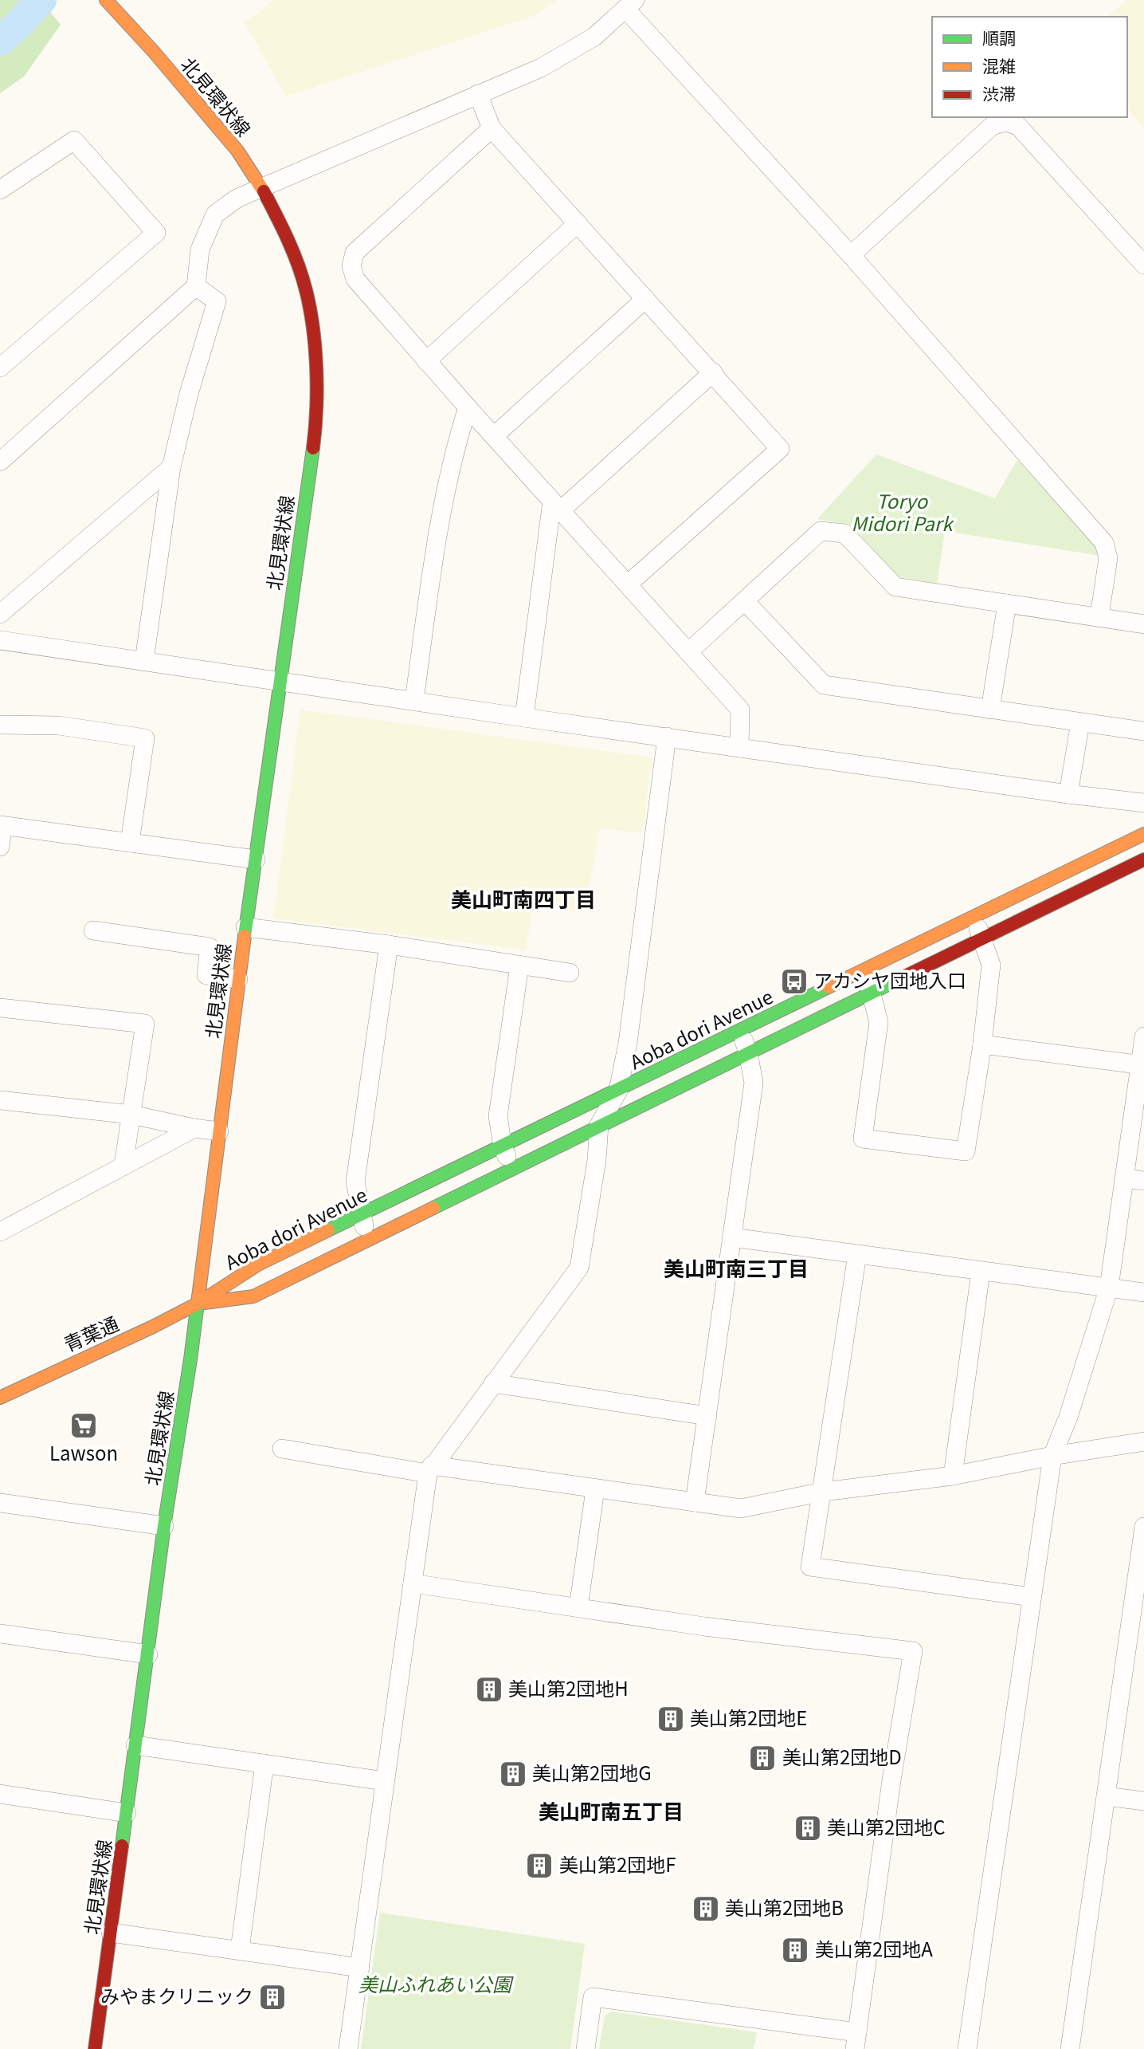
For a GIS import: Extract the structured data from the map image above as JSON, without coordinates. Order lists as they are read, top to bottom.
{
  "streets": {
    "street": ["北見環状線", "Aoba dori Avenue", "青葉通"]
  },
  "crossings": [
    ["北見環状線", "Aoba dori Avenue"],
    ["北見環状線", "青葉通"],
    ["Aoba dori Avenue", "青葉通"]
  ],
  "districts": ["美山町南四丁目", "美山町南三丁目", "美山町南五丁目"],
  "parks": ["Toryo Midori Park", "美山ふれあい公園"],
  "places": {
    "bus stop": ["アカシヤ団地入口"],
    "supermarket": ["Lawson"],
    "building": [
      "美山第2団地H",
      "美山第2団地E",
      "美山第2団地D",
      "美山第2団地G",
      "美山第2団地C",
      "美山第2団地F",
      "美山第2団地B",
      "美山第2団地A",
      "みやまクリニック"
    ]
  },
  "legend": ["順調", "混雑", "渋滞"]
}
